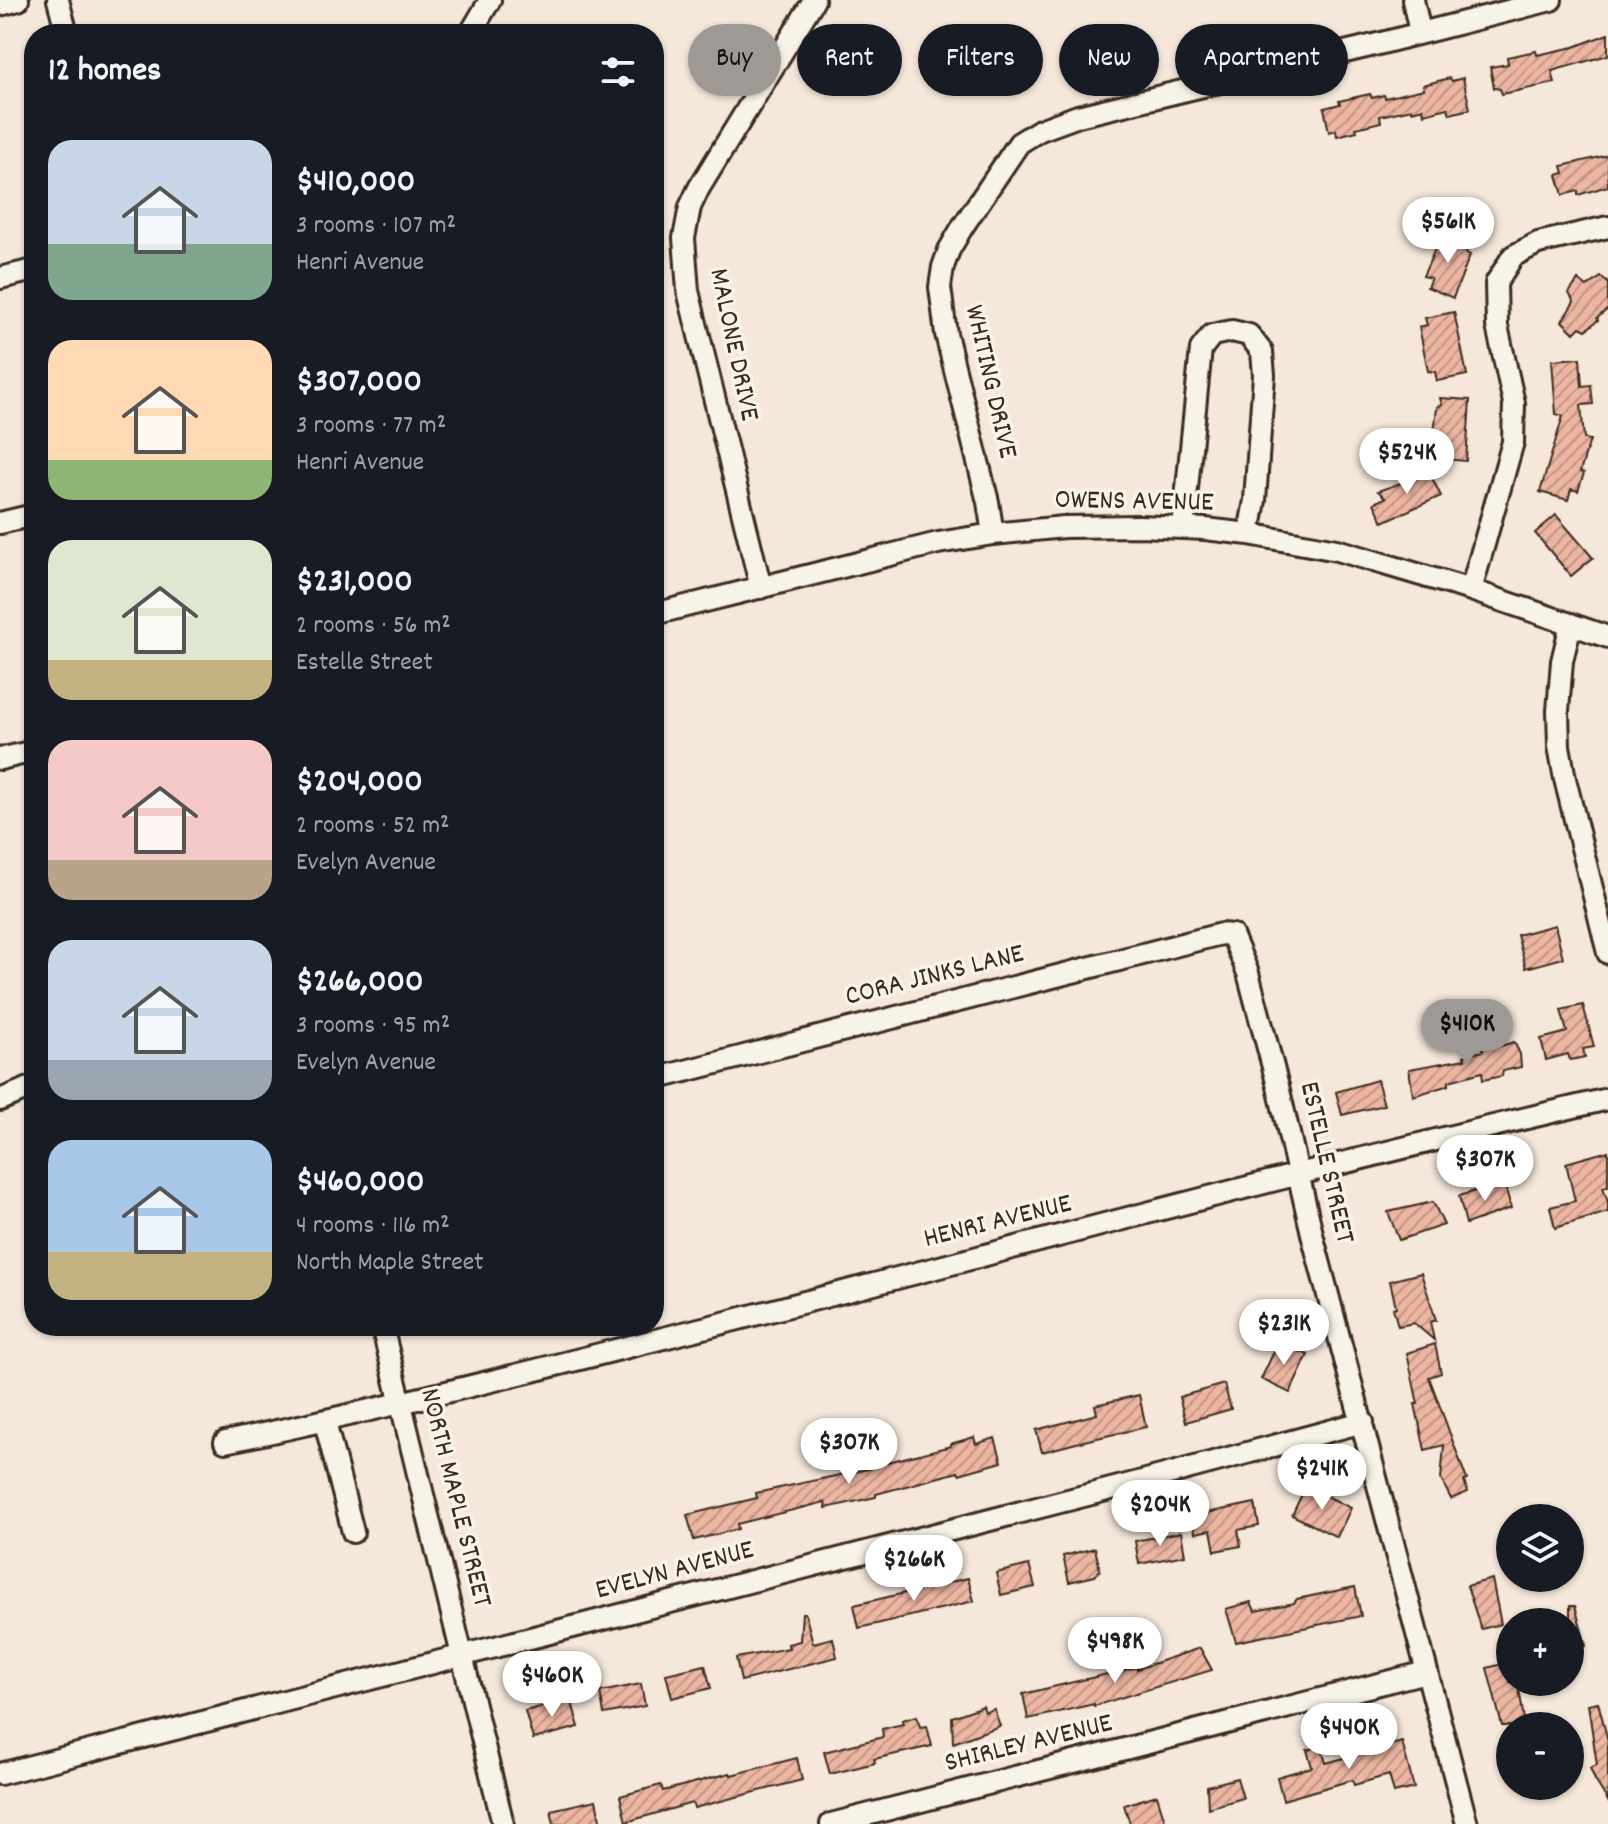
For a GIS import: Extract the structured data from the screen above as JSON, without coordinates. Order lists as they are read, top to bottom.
{
  "streets": {
    "street": [
      "MALONE DRIVE",
      "WHITING DRIVE",
      "OWENS AVENUE",
      "CORA JINKS LANE",
      "ESTELLE STREET",
      "HENRI AVENUE",
      "NORTH MAPLE STREET",
      "EVELYN AVENUE",
      "SHIRLEY AVENUE"
    ]
  },
  "crossings": [
    ["MALONE DRIVE", "OWENS AVENUE"],
    ["WHITING DRIVE", "OWENS AVENUE"],
    ["CORA JINKS LANE", "ESTELLE STREET"],
    ["ESTELLE STREET", "HENRI AVENUE"],
    ["ESTELLE STREET", "EVELYN AVENUE"],
    ["ESTELLE STREET", "SHIRLEY AVENUE"],
    ["HENRI AVENUE", "NORTH MAPLE STREET"],
    ["NORTH MAPLE STREET", "EVELYN AVENUE"]
  ],
  "page": {
    "chip": [
      "Buy",
      "Rent",
      "Filters",
      "New",
      "Apartment"
    ],
    "heading": "12 homes",
    "list": [
      {
        "name": "$410,000",
        "note": "3 rooms · 107 m² · Henri Avenue"
      },
      {
        "name": "$307,000",
        "note": "3 rooms · 77 m² · Henri Avenue"
      },
      {
        "name": "$231,000",
        "note": "2 rooms · 56 m² · Estelle Street"
      },
      {
        "name": "$204,000",
        "note": "2 rooms · 52 m² · Evelyn Avenue"
      },
      {
        "name": "$266,000",
        "note": "3 rooms · 95 m² · Evelyn Avenue"
      },
      {
        "name": "$460,000",
        "note": "4 rooms · 116 m² · North Maple Street"
      }
    ],
    "price": [
      "$561K",
      "$524K",
      "$410K",
      "$307K",
      "$231K",
      "$307K",
      "$241K",
      "$204K",
      "$266K",
      "$498K",
      "$460K",
      "$440K"
    ],
    "map_buttons": ["+", "−"]
  }
}
